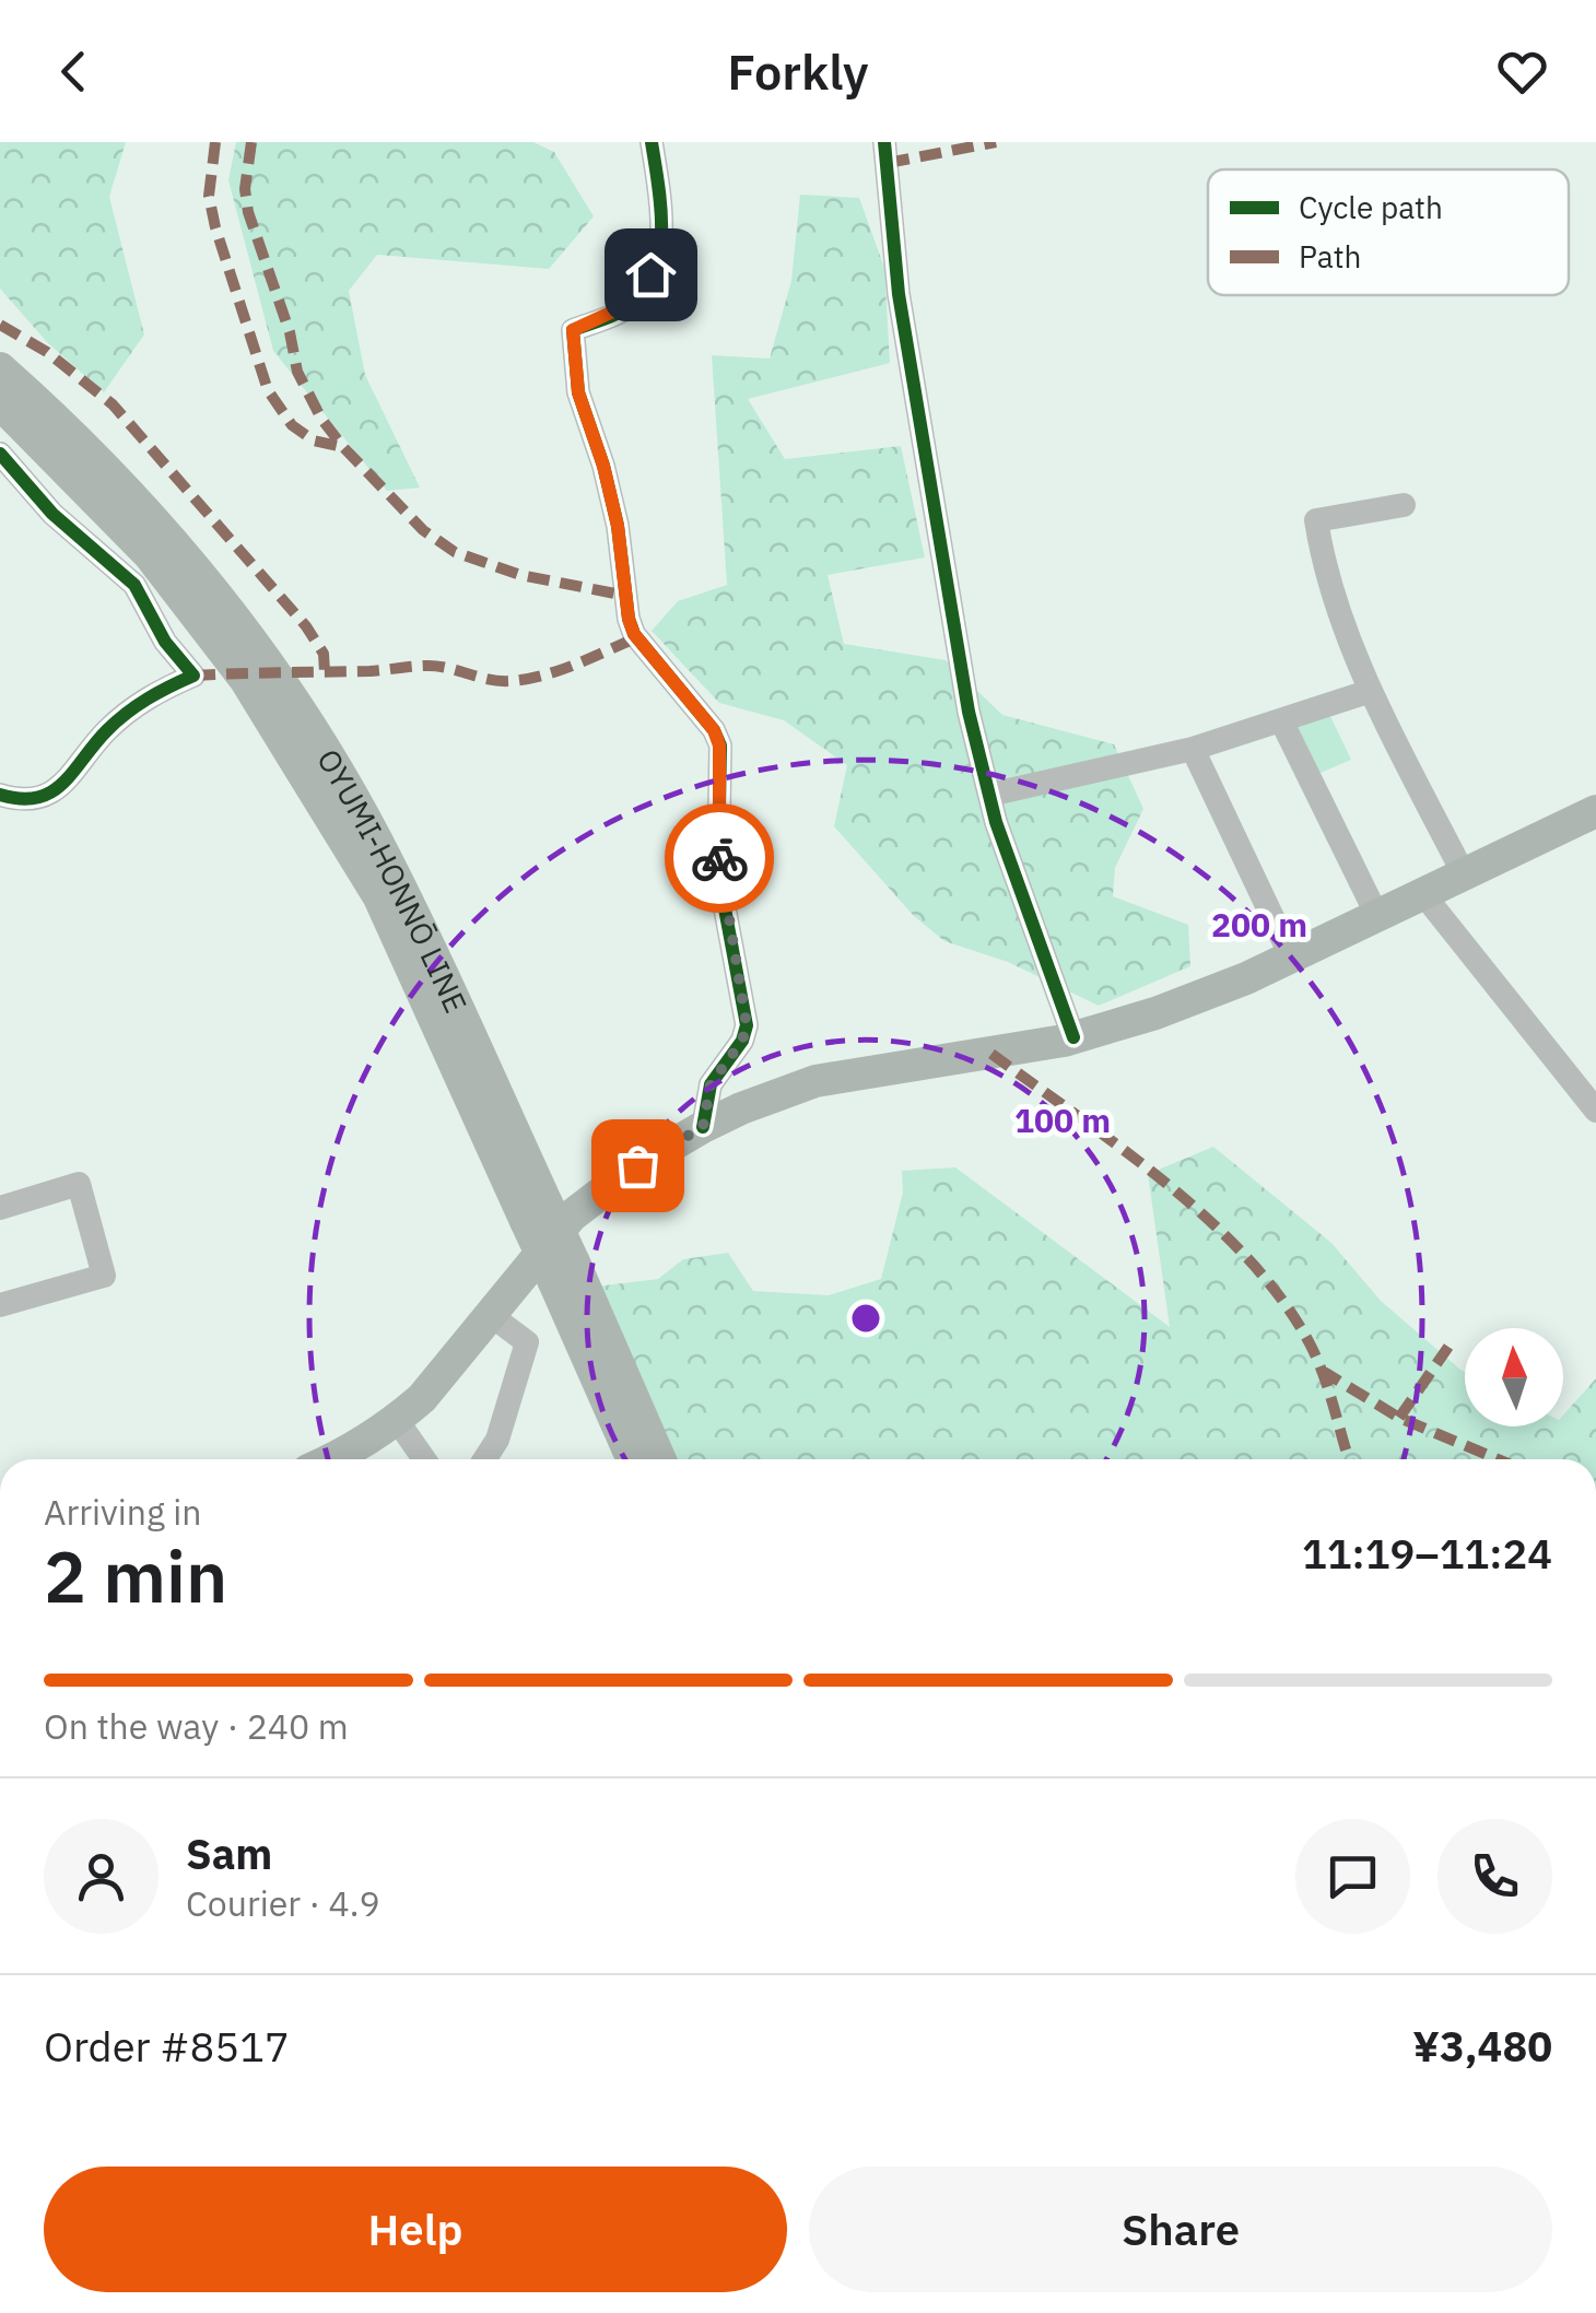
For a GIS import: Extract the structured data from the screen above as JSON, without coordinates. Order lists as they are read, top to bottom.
{
  "streets": {
    "main road": ["OYUMI-HONNŌ LINE"]
  },
  "legend": ["Cycle path", "Path"],
  "north": "top",
  "page": {
    "header": "Forkly",
    "heading": ["2 min", "Arriving in", "11:19–11:24"],
    "panel": [
      "Sam",
      "Courier · 4.9",
      "Order #8517",
      "¥3,480"
    ],
    "bar": "On the way · 240 m",
    "buttons": ["Help", "Share"]
  },
  "rings": ["200 m", "100 m"]
}
